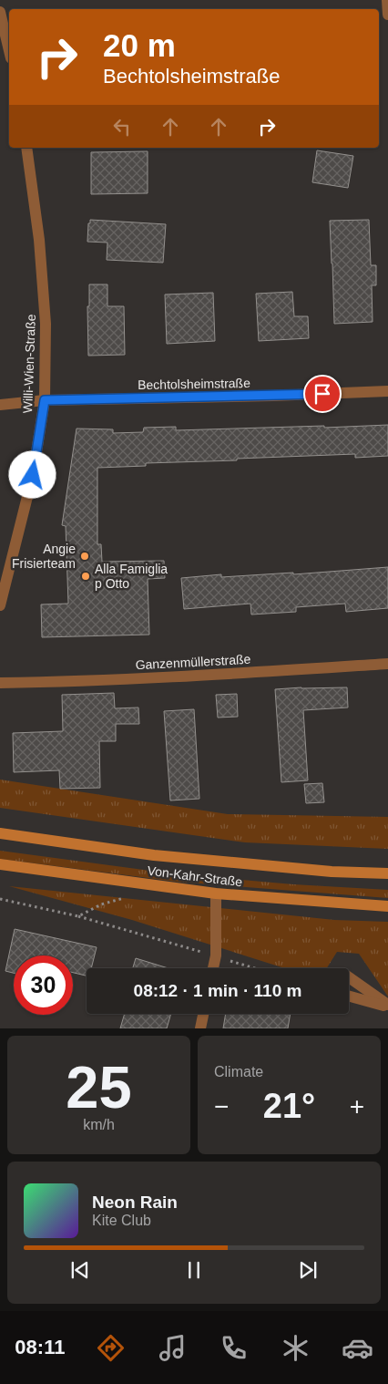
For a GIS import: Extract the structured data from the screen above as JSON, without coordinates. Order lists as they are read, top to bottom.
{
  "streets": {
    "main road": ["Von-Kahr-Straße"],
    "street": ["Willi-Wien-Straße", "Bechtolsheimstraße", "Ganzenmüllerstraße"]
  },
  "crossings": [
    ["Willi-Wien-Straße", "Bechtolsheimstraße"]
  ],
  "places": ["Angie Frisierteam", "Alla Famiglia p Otto"],
  "page": {
    "turn": ["20 m", "Bechtolsheimstraße"],
    "limit": "30",
    "trip": "08:12 · 1 min · 110 m",
    "tile": [
      ["25", "km/h"],
      "Climate"
    ],
    "heat": ["−", "21°", "+"],
    "song": ["Neon Rain", "Kite Club"],
    "tabs": "08:11"
  }
}
